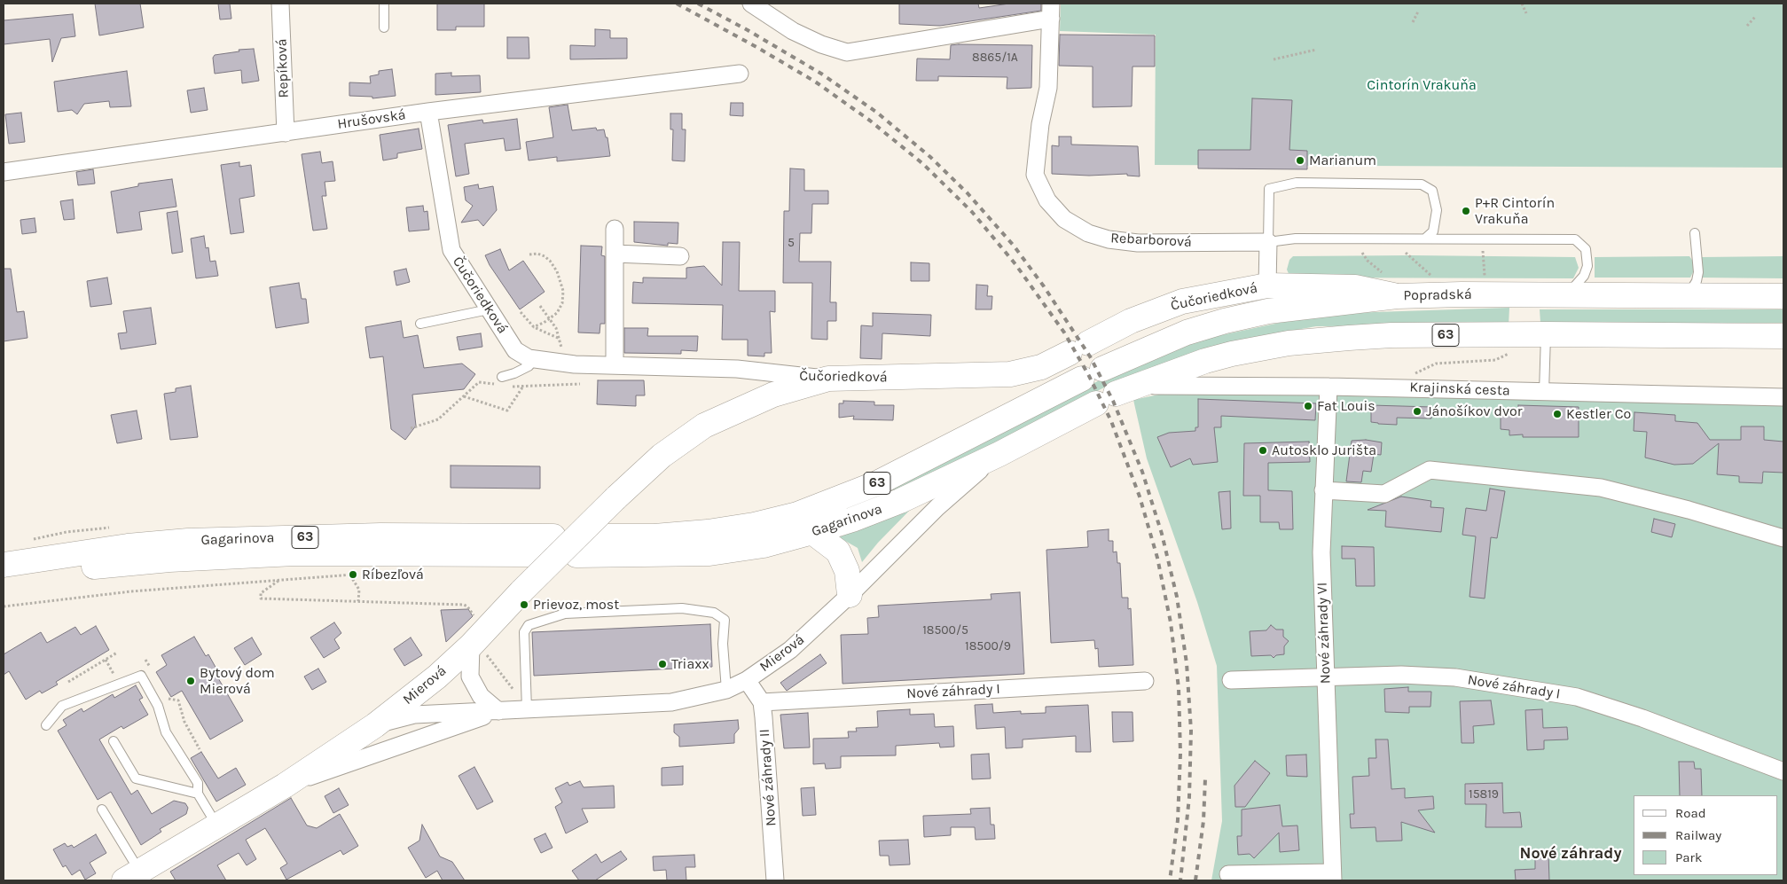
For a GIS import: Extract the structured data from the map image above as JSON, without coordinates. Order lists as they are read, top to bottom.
{
  "streets": {
    "main road": [
      "Čučoriedková",
      "Popradská",
      "63",
      "Gagarinova",
      "Mierová"
    ],
    "street": [
      "Repíková",
      "Hrušovská",
      "Rebarborová",
      "Krajinská cesta",
      "Nové záhrady VI",
      "Nové záhrady I",
      "Nové záhrady II"
    ]
  },
  "crossings": [
    ["Repíková", "Hrušovská"],
    ["Hrušovská", "Čučoriedková"],
    ["Čučoriedková", "Popradská"],
    ["Čučoriedková", "Mierová"],
    ["Popradská", "Gagarinova"],
    ["63", "Krajinská cesta"],
    ["63", "Gagarinova"],
    ["Krajinská cesta", "Gagarinova"],
    ["Krajinská cesta", "Nové záhrady VI"],
    ["Gagarinova", "Mierová"],
    ["Nové záhrady VI", "Nové záhrady I"],
    ["Mierová", "Nové záhrady II"],
    ["Nové záhrady I", "Nové záhrady II"]
  ],
  "districts": ["Nové záhrady"],
  "parks": ["Cintorín Vrakuňa"],
  "places": [
    "Marianum",
    "P+R Cintorín Vrakuňa",
    "Fat Louis",
    "Jánošíkov dvor",
    "Kestler Co",
    "Autosklo Jurišta",
    "Ríbezľová",
    "Prievoz, most",
    "Triaxx",
    "Bytový dom Mierová"
  ],
  "house_numbers": [
    "8865/1A",
    "5",
    "18500/5",
    "18500/9",
    "15819"
  ],
  "legend": ["Road", "Railway", "Park"]
}
